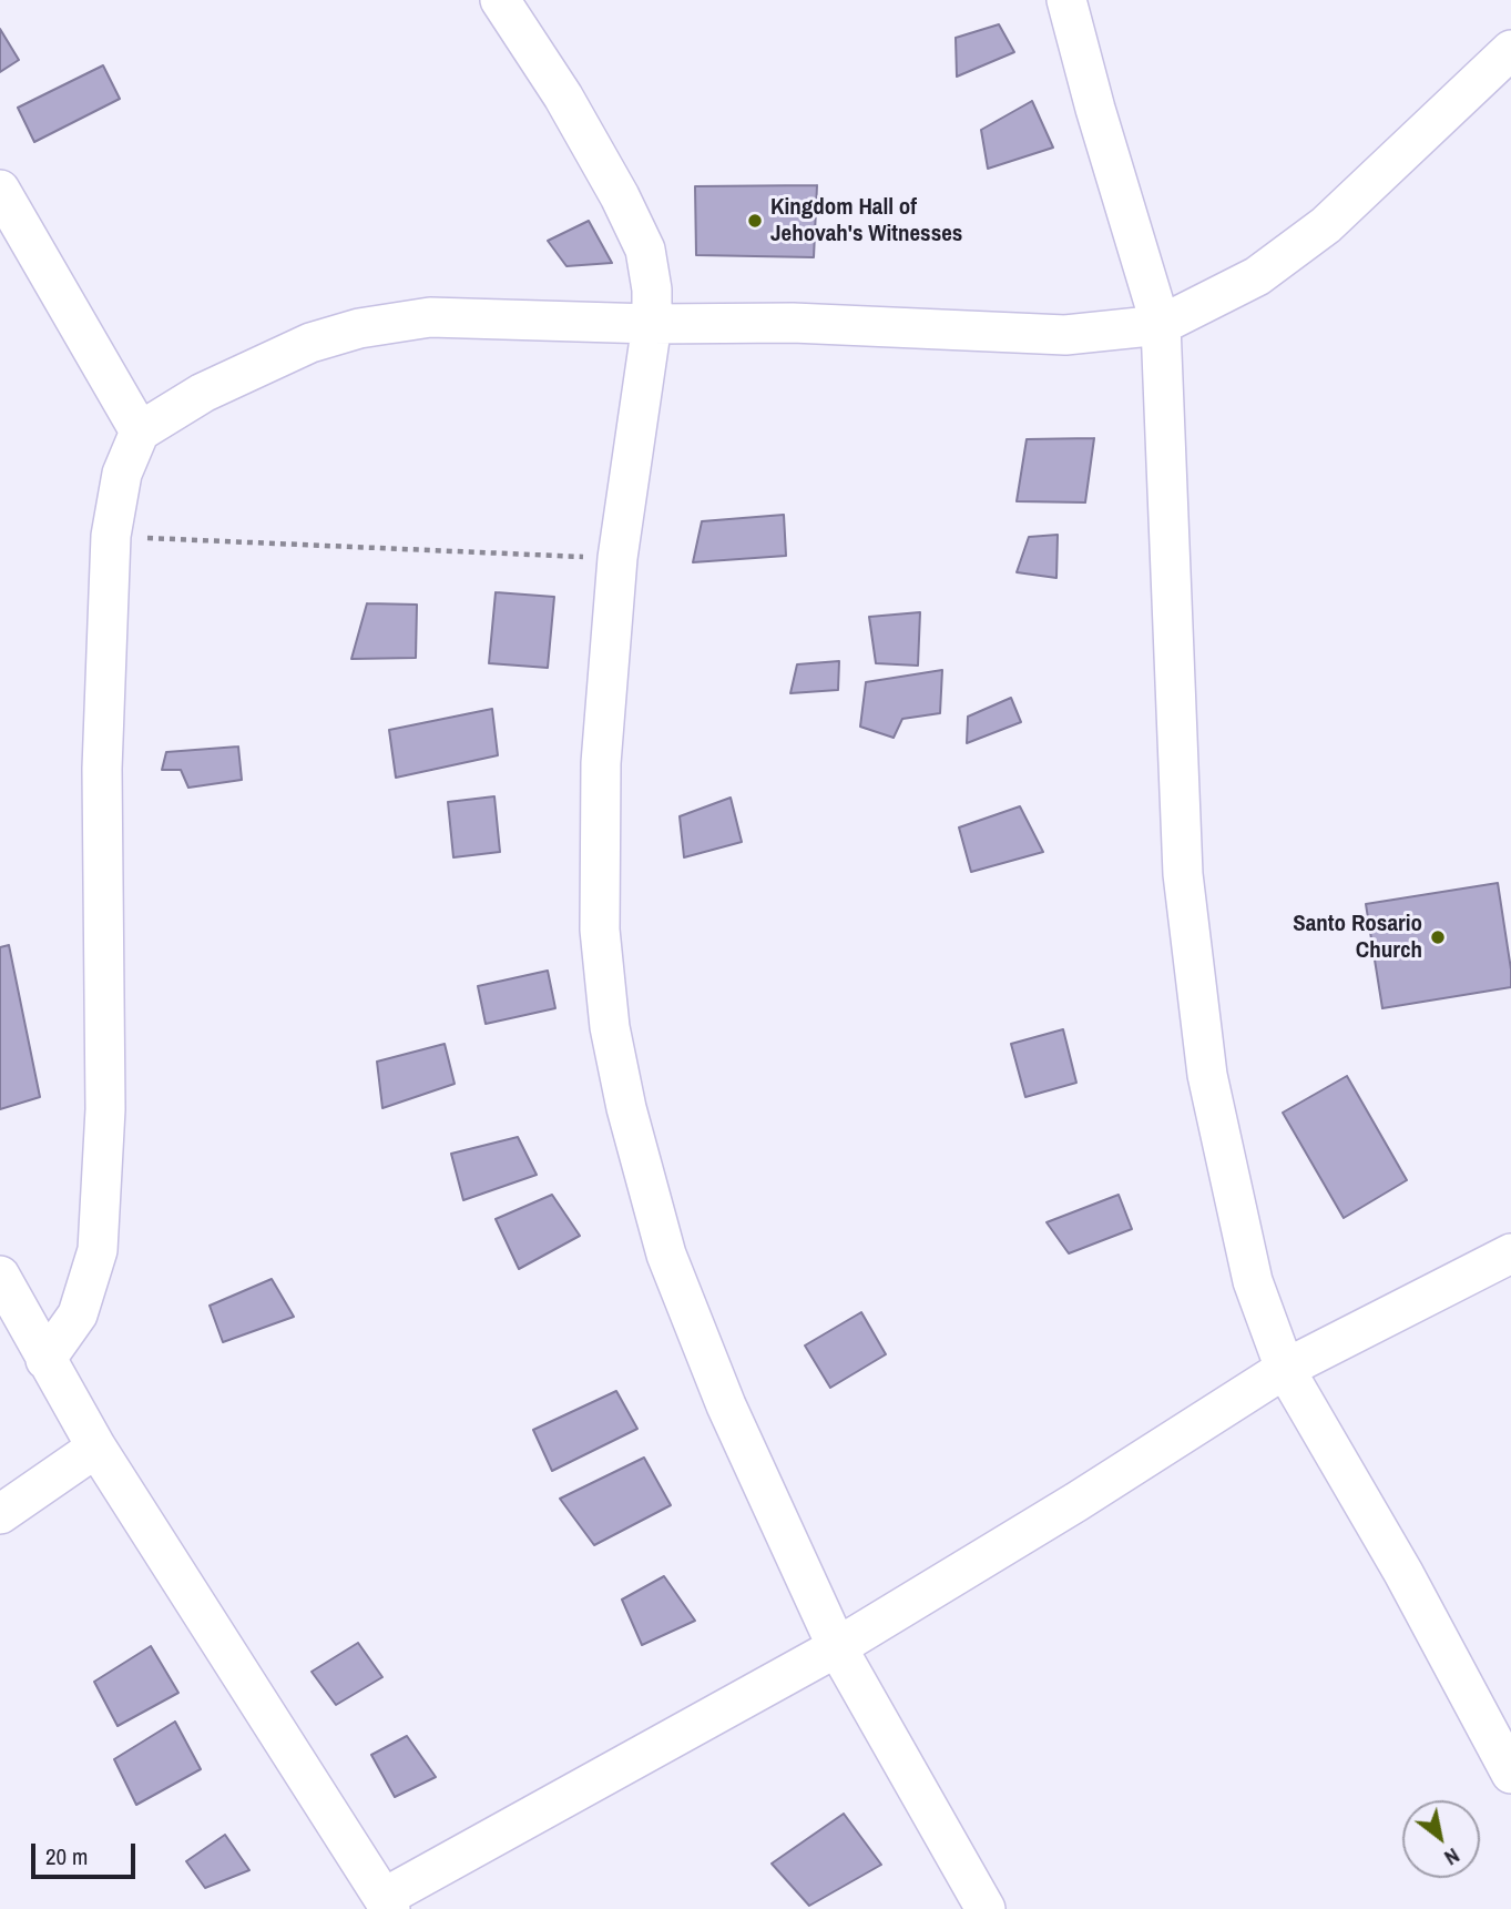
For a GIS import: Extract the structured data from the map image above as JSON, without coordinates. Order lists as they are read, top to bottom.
{
  "places": ["Kingdom Hall of Jehovah's Witnesses", "Santo Rosario Church"],
  "scale_bar": "20 m",
  "north": "bottom right"
}
